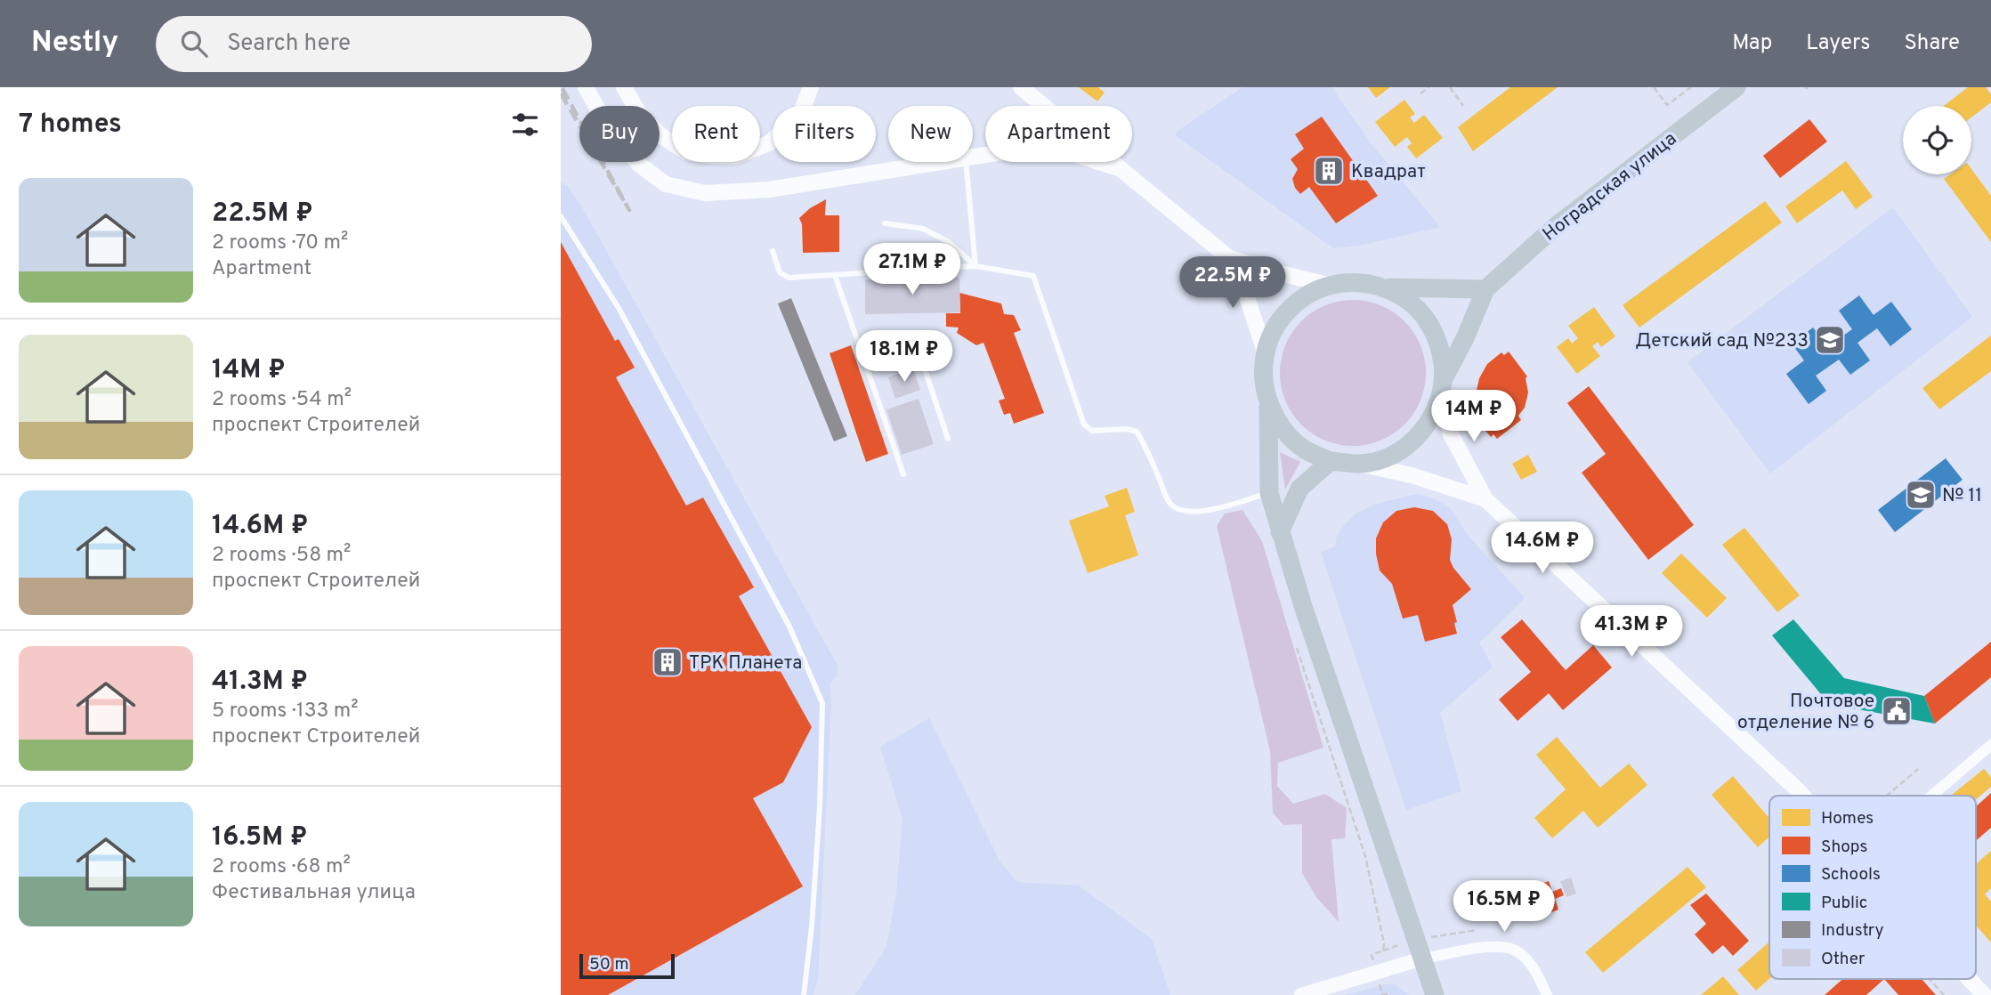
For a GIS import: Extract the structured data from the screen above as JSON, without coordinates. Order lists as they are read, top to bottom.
{
  "streets": {
    "main road": ["Ноградская улица"]
  },
  "places": {
    "building": ["Квадрат", "ТРК Планета"],
    "school or university": ["Детский сад №233", "№ 11"],
    "public building": ["Почтовое отделение № 6"]
  },
  "legend": [
    "Homes",
    "Shops",
    "Schools",
    "Public",
    "Industry",
    "Other"
  ],
  "scale_bar": "50 m",
  "page": {
    "header": "Nestly",
    "search": "Search here",
    "nav": ["Map", "Layers", "Share"],
    "heading": "7 homes",
    "chip": [
      "Buy",
      "Rent",
      "Filters",
      "New",
      "Apartment"
    ],
    "list": [
      {
        "name": "22.5M ₽",
        "note": "2 rooms · 70 m² · Apartment"
      },
      {
        "name": "14M ₽",
        "note": "2 rooms · 54 m² · проспект Строителей"
      },
      {
        "name": "14.6M ₽",
        "note": "2 rooms · 58 m² · проспект Строителей"
      },
      {
        "name": "41.3M ₽",
        "note": "5 rooms · 133 m² · проспект Строителей"
      },
      {
        "name": "16.5M ₽",
        "note": "2 rooms · 68 m² · Фестивальная улица"
      }
    ],
    "price": [
      "27.1M ₽",
      "22.5M ₽",
      "18.1M ₽",
      "14M ₽",
      "14.6M ₽",
      "41.3M ₽",
      "16.5M ₽"
    ],
    "scale": "50 m"
  }
}
